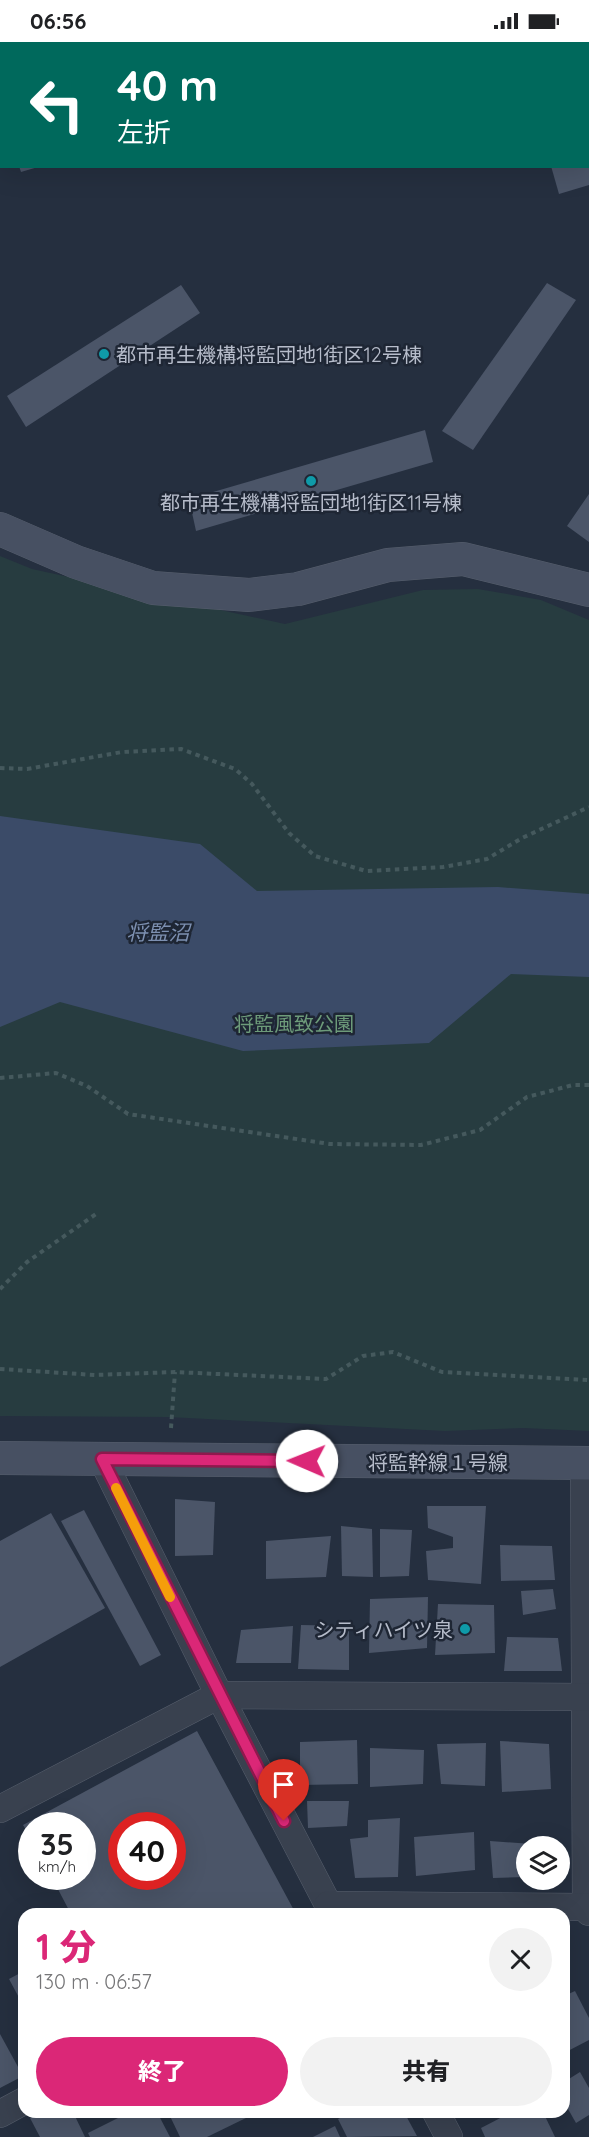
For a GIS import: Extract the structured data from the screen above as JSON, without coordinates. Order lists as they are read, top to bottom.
{
  "streets": {
    "street": ["将監幹線１号線"]
  },
  "water": ["将監沼"],
  "parks": ["将監風致公園"],
  "places": ["都市再生機構将監団地1街区12号棟", "都市再生機構将監団地1街区11号棟", "シティハイツ泉"],
  "page": {
    "status": "06:56",
    "turn": ["40 m", "左折"],
    "speed": "35 km/h",
    "limit": "40",
    "heading": ["1 分", "130 m · 06:57"],
    "buttons": ["終了", "共有"]
  }
}
